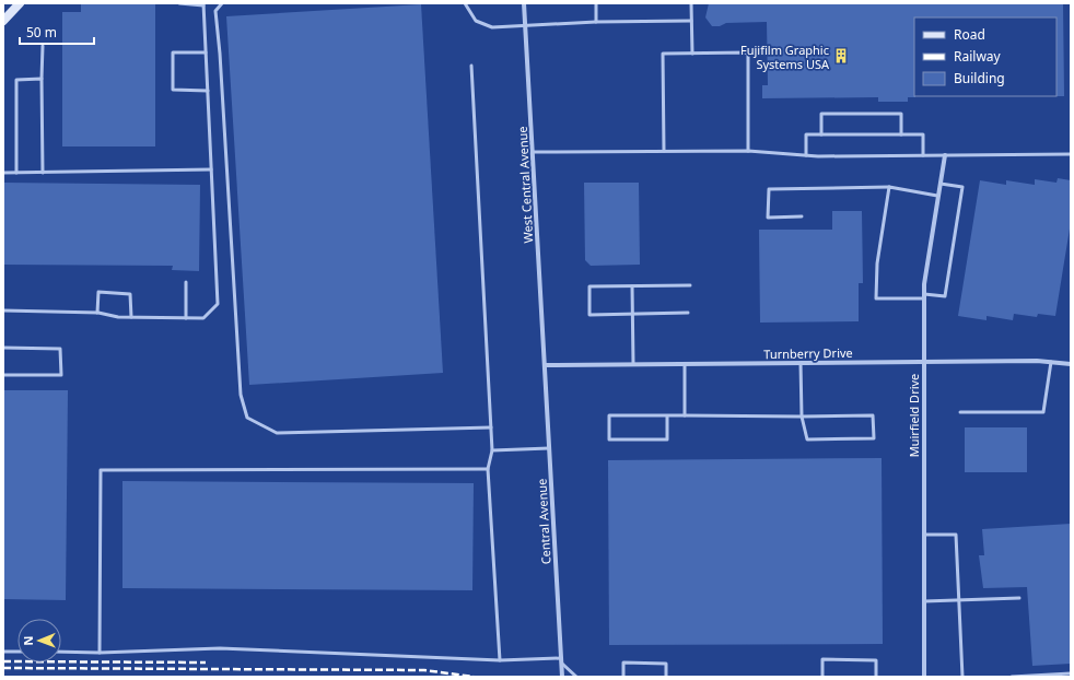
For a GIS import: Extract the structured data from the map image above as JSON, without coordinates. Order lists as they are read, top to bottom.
{
  "streets": {
    "street": [
      "West Central Avenue",
      "Turnberry Drive",
      "Muirfield Drive",
      "Central Avenue"
    ]
  },
  "crossings": [
    ["West Central Avenue", "Turnberry Drive"],
    ["West Central Avenue", "Central Avenue"],
    ["Turnberry Drive", "Muirfield Drive"],
    ["Turnberry Drive", "Central Avenue"]
  ],
  "places": {
    "building": ["Fujifilm Graphic Systems USA"]
  },
  "legend": ["Road", "Railway", "Building"],
  "scale_bar": "50 m",
  "north": "left"
}
